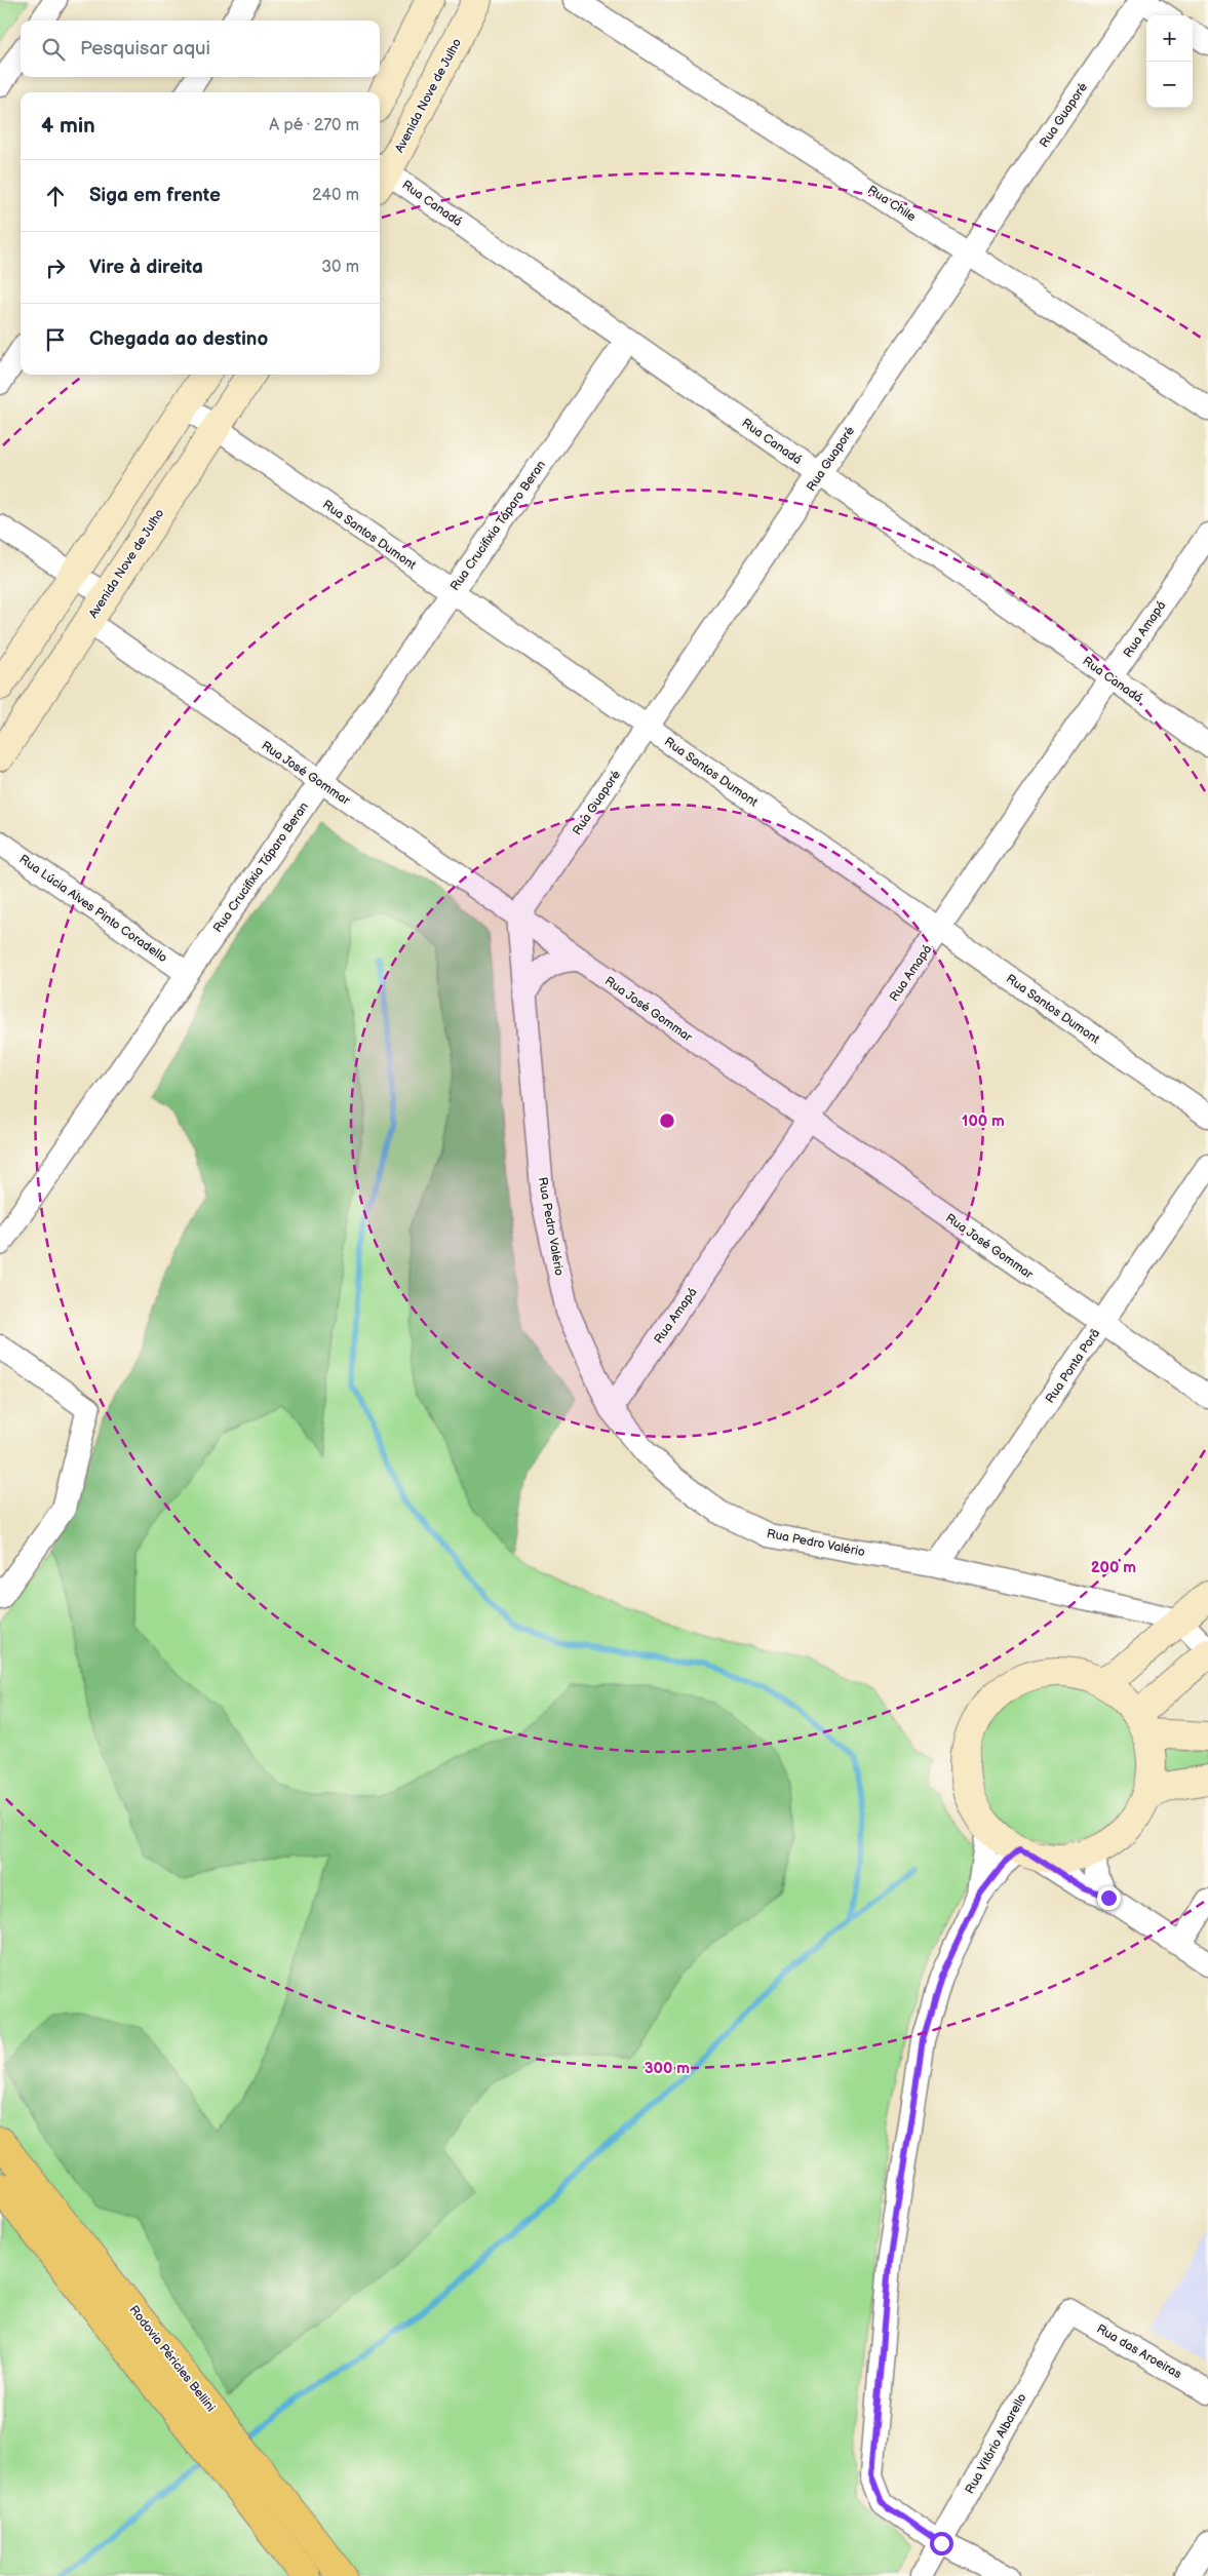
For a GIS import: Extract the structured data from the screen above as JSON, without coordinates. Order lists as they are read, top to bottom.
{
  "streets": {
    "main road": ["Rodovia Péricles Bellini"],
    "street": [
      "Avenida Nove de Julho",
      "Rua Guaporé",
      "Rua Canadá",
      "Rua Chile",
      "Rua Crucifixia Táparo Beran",
      "Rua Santos Dumont",
      "Rua Amapá",
      "Rua José Gommar",
      "Rua Lúcia Alves Pinto Coradello",
      "Rua Pedro Valério",
      "Rua Ponta Porâ",
      "Rua das Aroeiras",
      "Rua Vitório Albarello"
    ]
  },
  "crossings": [
    ["Avenida Nove de Julho", "Rua Canadá"],
    ["Avenida Nove de Julho", "Rua Santos Dumont"],
    ["Avenida Nove de Julho", "Rua José Gommar"],
    ["Rua Guaporé", "Rua Canadá"],
    ["Rua Guaporé", "Rua Chile"],
    ["Rua Guaporé", "Rua Santos Dumont"],
    ["Rua Guaporé", "Rua José Gommar"],
    ["Rua Guaporé", "Rua Pedro Valério"],
    ["Rua Canadá", "Rua Crucifixia Táparo Beran"],
    ["Rua Canadá", "Rua Amapá"],
    ["Rua Crucifixia Táparo Beran", "Rua Santos Dumont"],
    ["Rua Crucifixia Táparo Beran", "Rua José Gommar"],
    ["Rua Crucifixia Táparo Beran", "Rua Lúcia Alves Pinto Coradello"],
    ["Rua Santos Dumont", "Rua Amapá"],
    ["Rua Amapá", "Rua José Gommar"],
    ["Rua Amapá", "Rua Pedro Valério"],
    ["Rua José Gommar", "Rua Pedro Valério"],
    ["Rua José Gommar", "Rua Ponta Porâ"],
    ["Rua Pedro Valério", "Rua Ponta Porâ"],
    ["Rua das Aroeiras", "Rua Vitório Albarello"]
  ],
  "page": {
    "map_buttons": ["+", "−"],
    "search": "Pesquisar aqui",
    "heading": ["4 min", "A pé · 270 m"],
    "list": [
      ["Siga em frente", "240 m"],
      ["Vire à direita", "30 m"],
      "Chegada ao destino"
    ]
  },
  "rings": ["100 m", "200 m", "300 m"]
}
